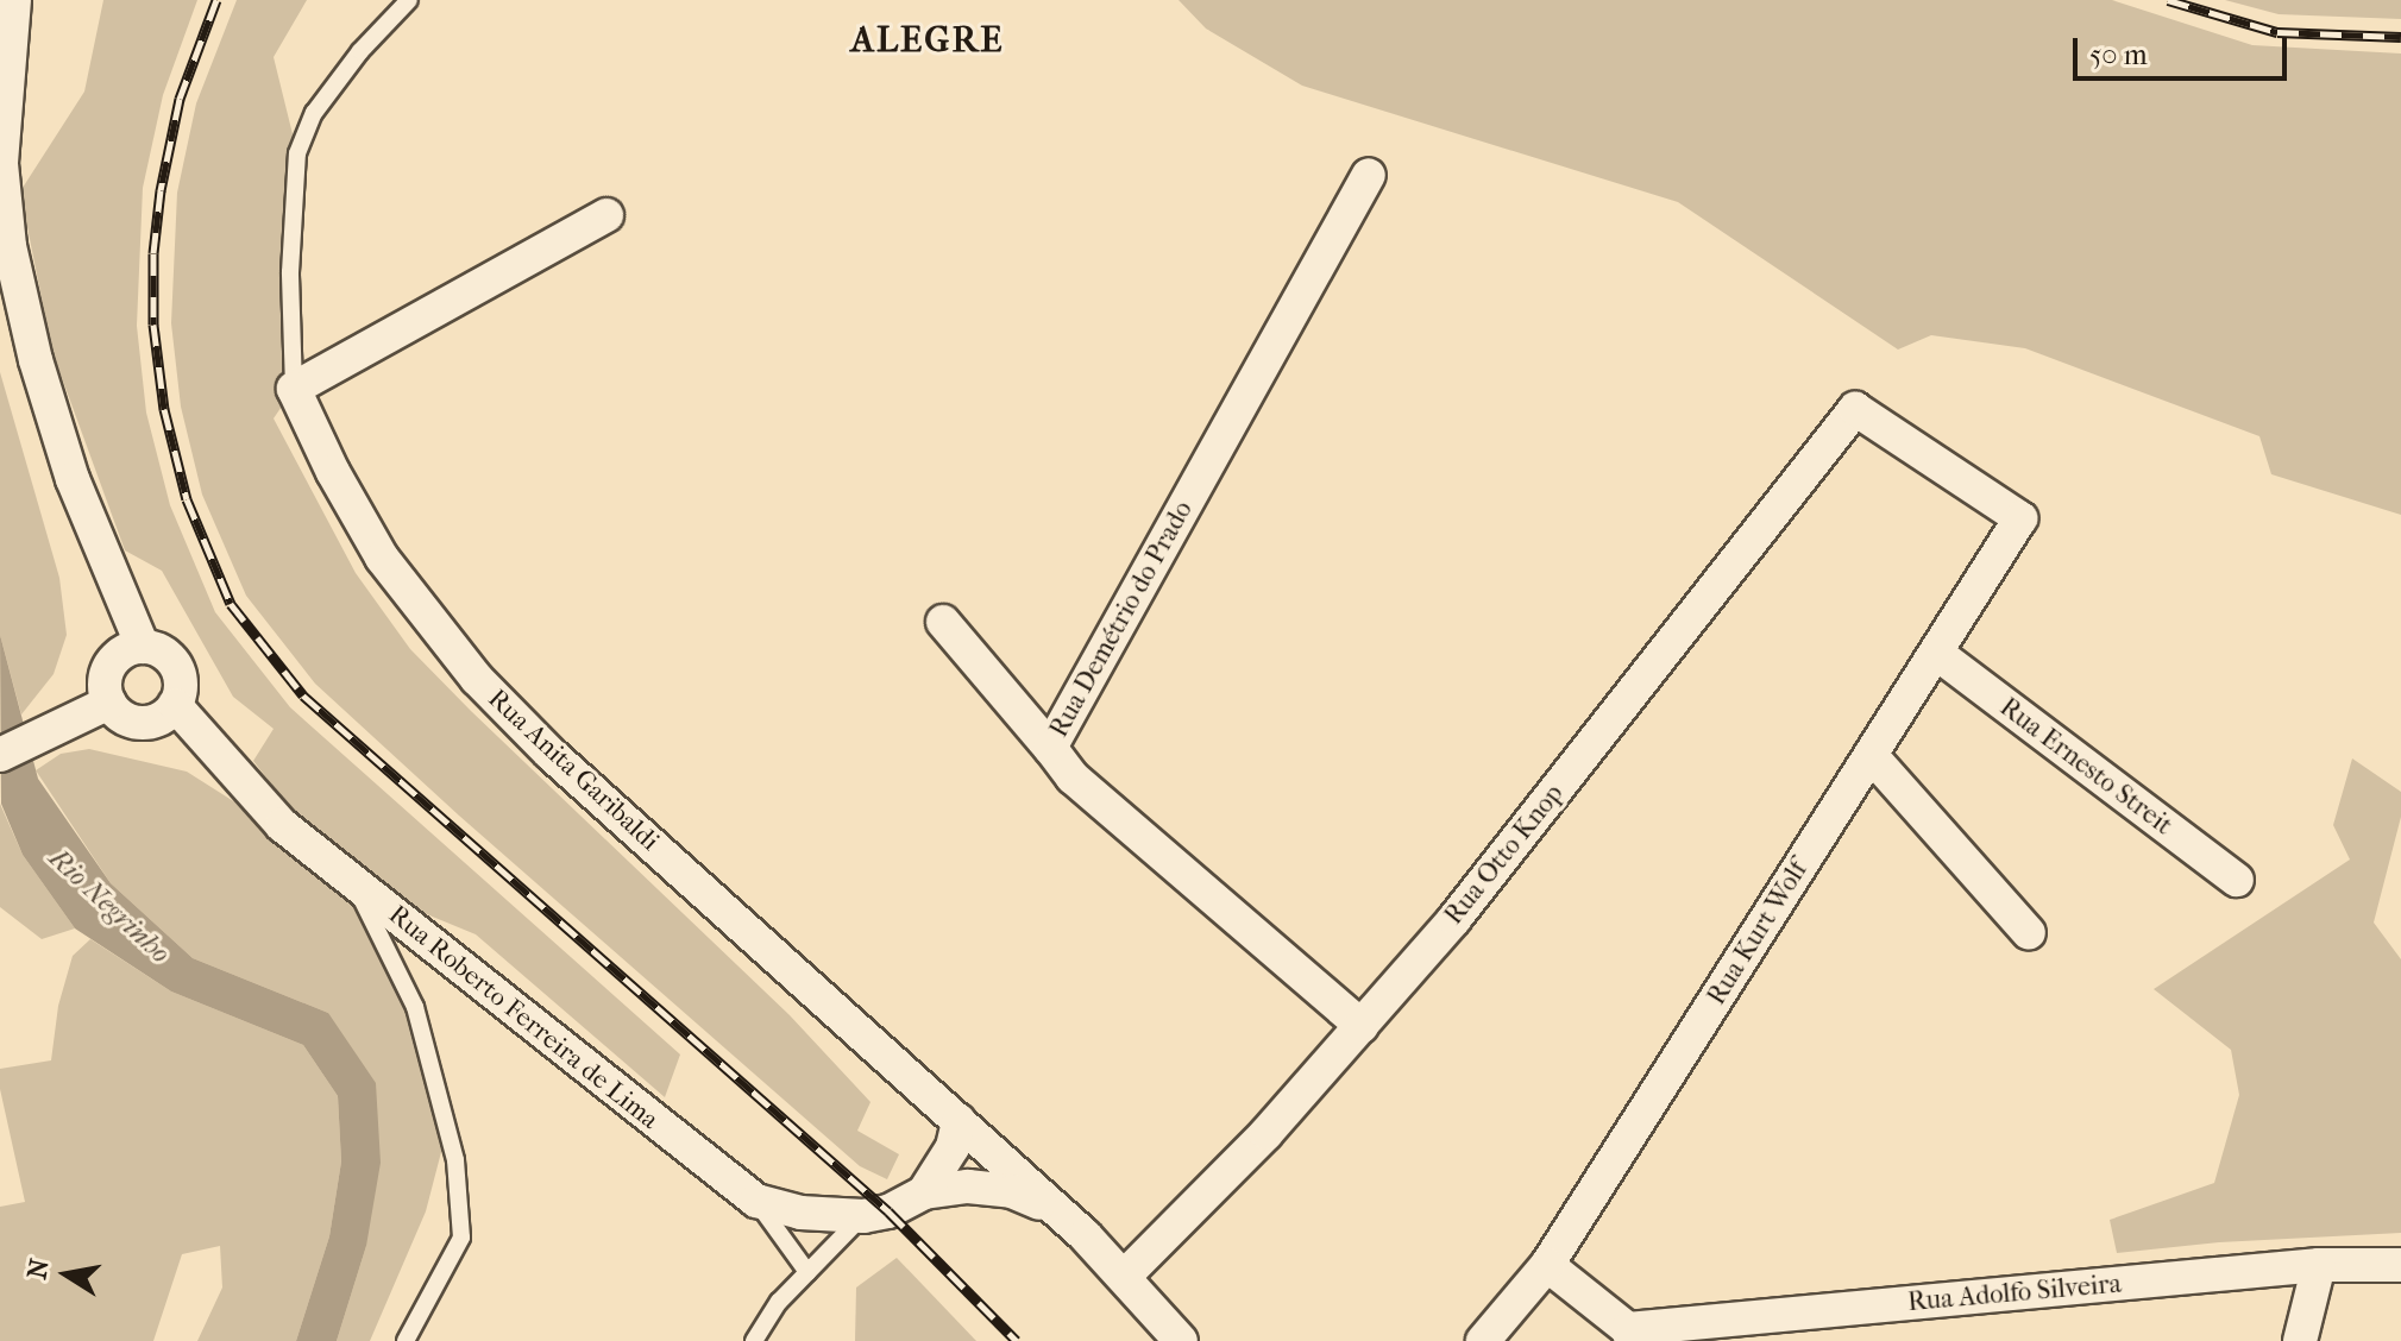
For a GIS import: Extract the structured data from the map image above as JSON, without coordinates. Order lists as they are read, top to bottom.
{
  "streets": {
    "street": [
      "Rua Demétrio do Prado",
      "Rua Ernesto Streit",
      "Rua Anita Garibaldi",
      "Rua Otto Knop",
      "Rua Kurt Wolf",
      "Rua Roberto Ferreira de Lima",
      "Rua Adolfo Silveira"
    ]
  },
  "crossings": [
    ["Rua Demétrio do Prado", "Rua Otto Knop"],
    ["Rua Ernesto Streit", "Rua Kurt Wolf"],
    ["Rua Anita Garibaldi", "Rua Otto Knop"],
    ["Rua Anita Garibaldi", "Rua Roberto Ferreira de Lima"],
    ["Rua Otto Knop", "Rua Kurt Wolf"]
  ],
  "districts": ["ALEGRE"],
  "water": ["Rio Negrinho"],
  "scale_bar": "50 m",
  "north": "left"
}
